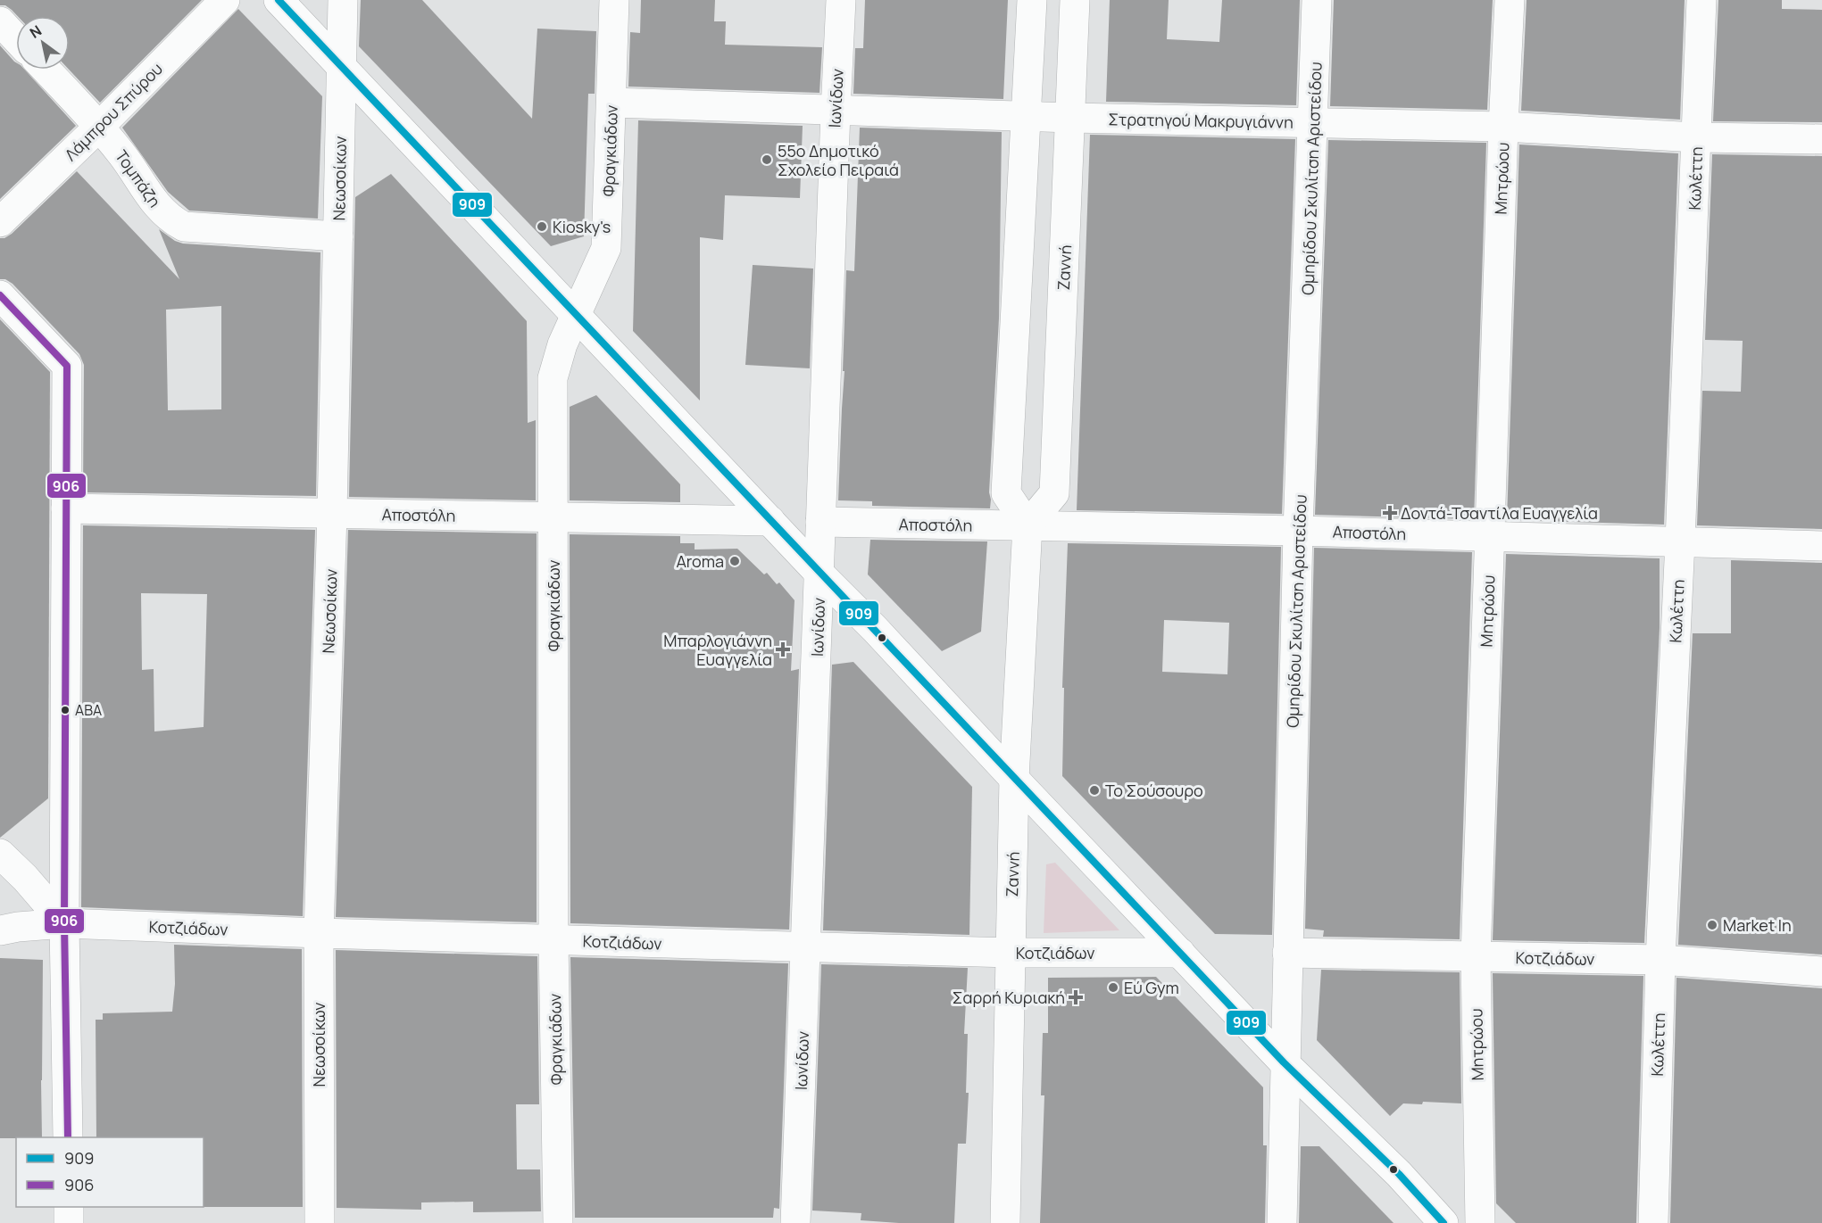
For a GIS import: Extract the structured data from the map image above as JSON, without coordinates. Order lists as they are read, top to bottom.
{
  "streets": {
    "street": [
      "Ιωνίδων",
      "Λάμπρου Σπύρου",
      "Στρατηγού Μακρυγιάννη",
      "Φραγκιάδων",
      "Τομπάζη",
      "Νεωσοίκων",
      "Ομηρίδου Σκυλίτση Αριστείδου",
      "Μητρώου",
      "Κωλέττη",
      "Ζαννή",
      "Αποστόλη",
      "Κοτζιάδων"
    ]
  },
  "crossings": [
    ["Ιωνίδων", "Στρατηγού Μακρυγιάννη"],
    ["Ιωνίδων", "Αποστόλη"],
    ["Ιωνίδων", "Κοτζιάδων"],
    ["Λάμπρου Σπύρου", "Τομπάζη"],
    ["Στρατηγού Μακρυγιάννη", "Φραγκιάδων"],
    ["Στρατηγού Μακρυγιάννη", "Ομηρίδου Σκυλίτση Αριστείδου"],
    ["Στρατηγού Μακρυγιάννη", "Μητρώου"],
    ["Στρατηγού Μακρυγιάννη", "Κωλέττη"],
    ["Στρατηγού Μακρυγιάννη", "Ζαννή"],
    ["Φραγκιάδων", "Αποστόλη"],
    ["Φραγκιάδων", "Κοτζιάδων"],
    ["Τομπάζη", "Νεωσοίκων"],
    ["Νεωσοίκων", "Αποστόλη"],
    ["Νεωσοίκων", "Κοτζιάδων"],
    ["Ομηρίδου Σκυλίτση Αριστείδου", "Αποστόλη"],
    ["Ομηρίδου Σκυλίτση Αριστείδου", "Κοτζιάδων"],
    ["Μητρώου", "Αποστόλη"],
    ["Μητρώου", "Κοτζιάδων"],
    ["Κωλέττη", "Αποστόλη"],
    ["Κωλέττη", "Κοτζιάδων"],
    ["Ζαννή", "Αποστόλη"],
    ["Ζαννή", "Κοτζιάδων"]
  ],
  "places": {
    "other": [
      "55ο Δημοτικό Σχολείο Πειραιά",
      "Kiosky's",
      "Aroma",
      "ΑΒΑ",
      "Το Σούσουρο",
      "Market In",
      "Εύ Gym"
    ],
    "health": ["Δοντά-Τσαντίλα Ευαγγελία", "Μπαρλογιάννη Ευαγγελία", "Σαρρή Κυριακή"]
  },
  "lines": ["transit line 909", "transit line 906"],
  "legend": ["909", "906"],
  "north": "top left"
}
